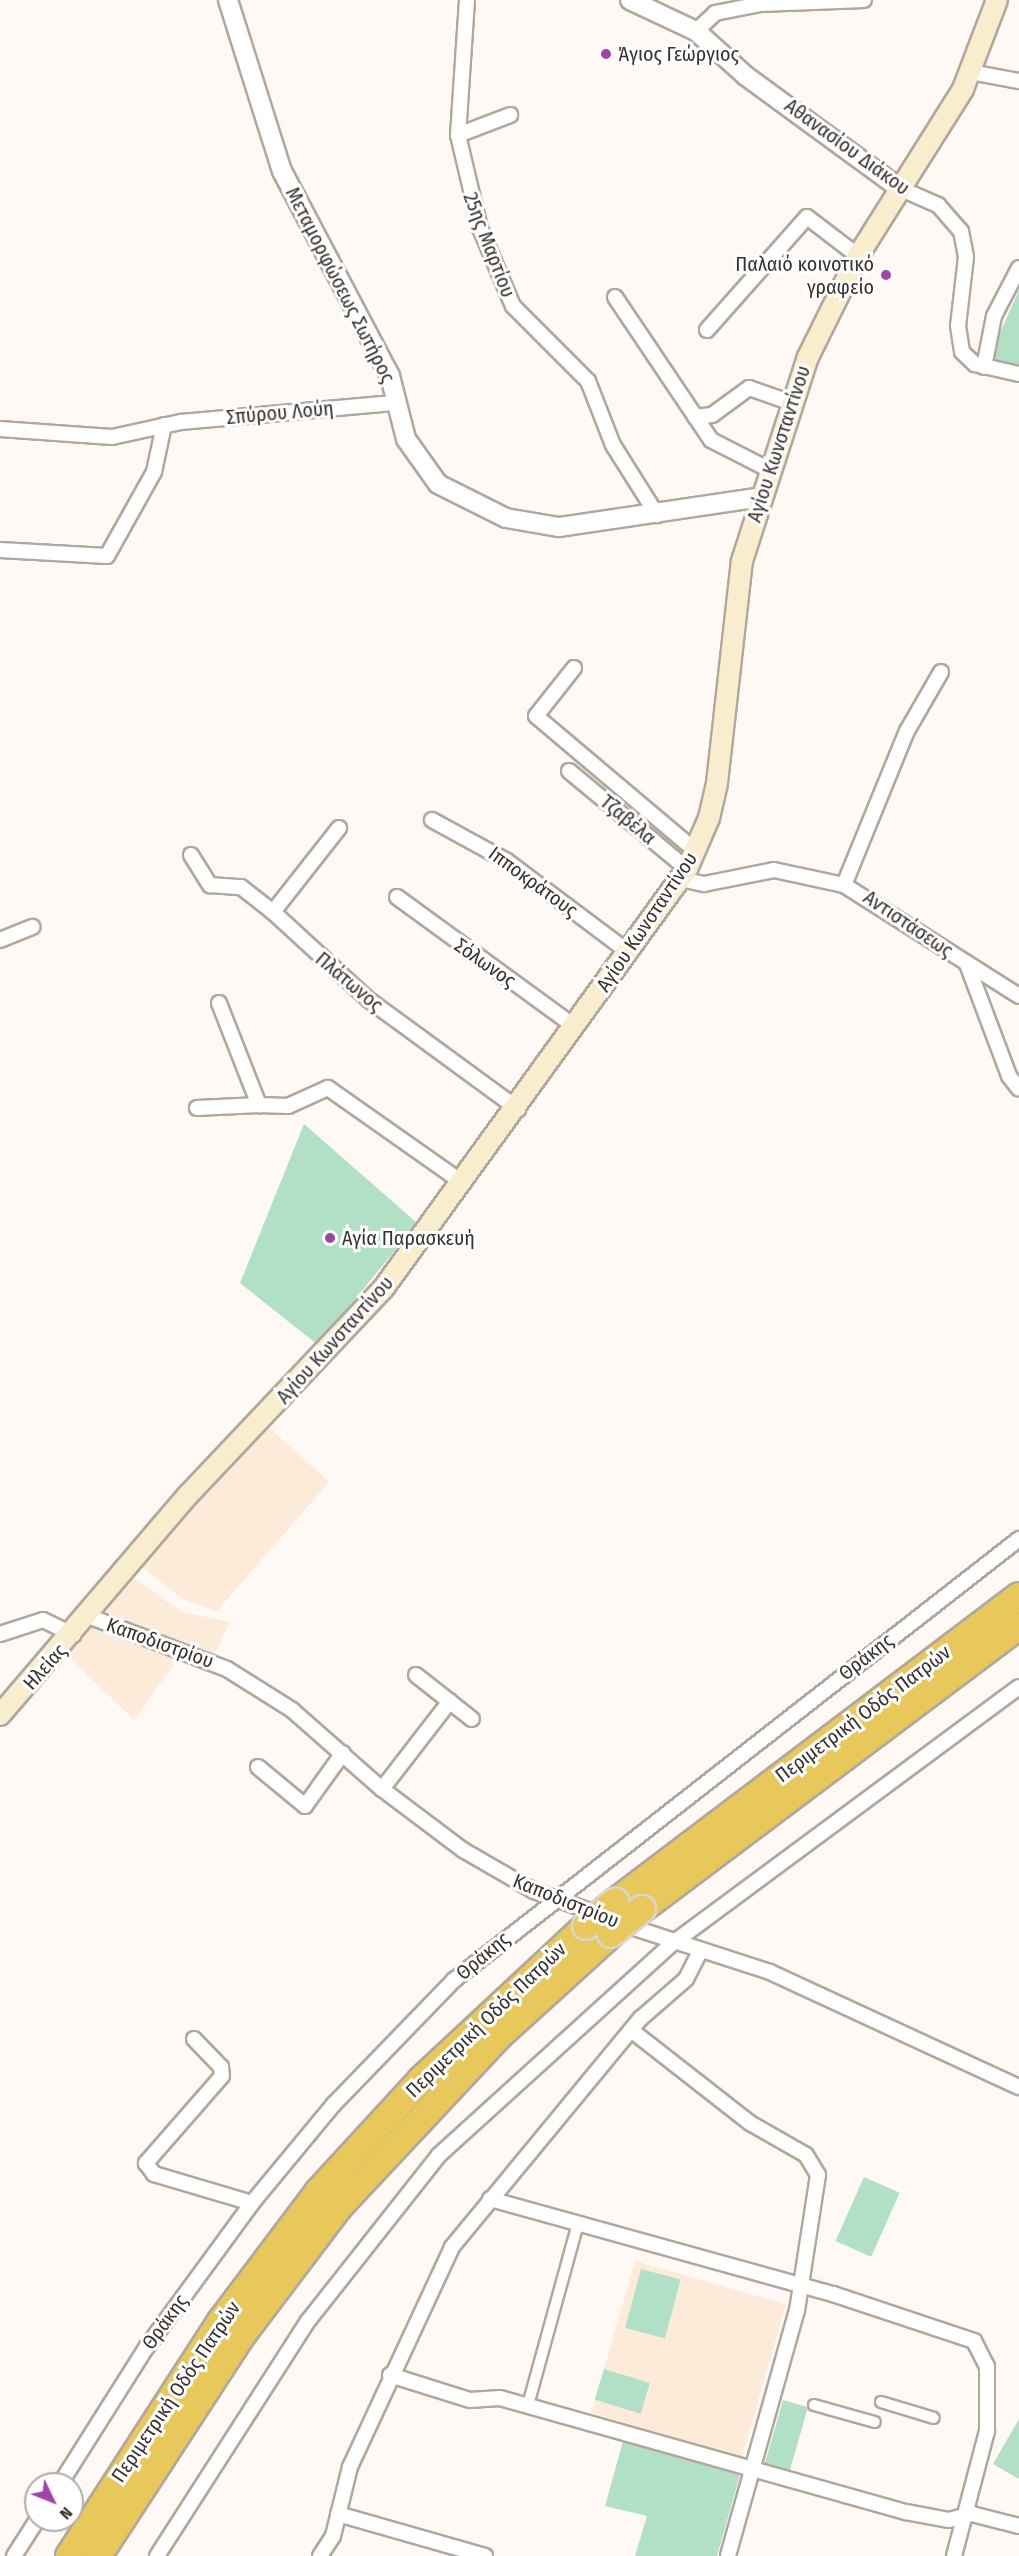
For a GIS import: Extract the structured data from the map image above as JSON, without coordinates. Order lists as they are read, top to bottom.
{
  "streets": {
    "highway": ["Περιμετρική Οδός Πατρών"],
    "main road": ["Αγίου Κωνσταντίνου", "Ηλείας"],
    "street": [
      "Αθανασίου Διάκου",
      "25ης Μαρτίου",
      "Μεταμορφώσεως Σωτήρος",
      "Σπύρου Λούη",
      "Τζαβέλα",
      "Ιπποκράτους",
      "Αντιστάσεως",
      "Σόλωνος",
      "Πλάτωνος",
      "Καποδιστρίου",
      "Θράκης"
    ]
  },
  "crossings": [
    ["Αθανασίου Διάκου", "Αγίου Κωνσταντίνου"],
    ["25ης Μαρτίου", "Μεταμορφώσεως Σωτήρος"],
    ["Μεταμορφώσεως Σωτήρος", "Σπύρου Λούη"],
    ["Μεταμορφώσεως Σωτήρος", "Αγίου Κωνσταντίνου"],
    ["Αγίου Κωνσταντίνου", "Τζαβέλα"],
    ["Αγίου Κωνσταντίνου", "Ιπποκράτους"],
    ["Αγίου Κωνσταντίνου", "Αντιστάσεως"],
    ["Αγίου Κωνσταντίνου", "Σόλωνος"],
    ["Αγίου Κωνσταντίνου", "Πλάτωνος"],
    ["Αγίου Κωνσταντίνου", "Καποδιστρίου"],
    ["Αγίου Κωνσταντίνου", "Ηλείας"],
    ["Τζαβέλα", "Αντιστάσεως"],
    ["Καποδιστρίου", "Θράκης"],
    ["Καποδιστρίου", "Ηλείας"]
  ],
  "places": ["Άγιος Γεώργιος", "Παλαιό κοινοτικό γραφείο", "Αγία Παρασκευή"],
  "north": "bottom right"
}
